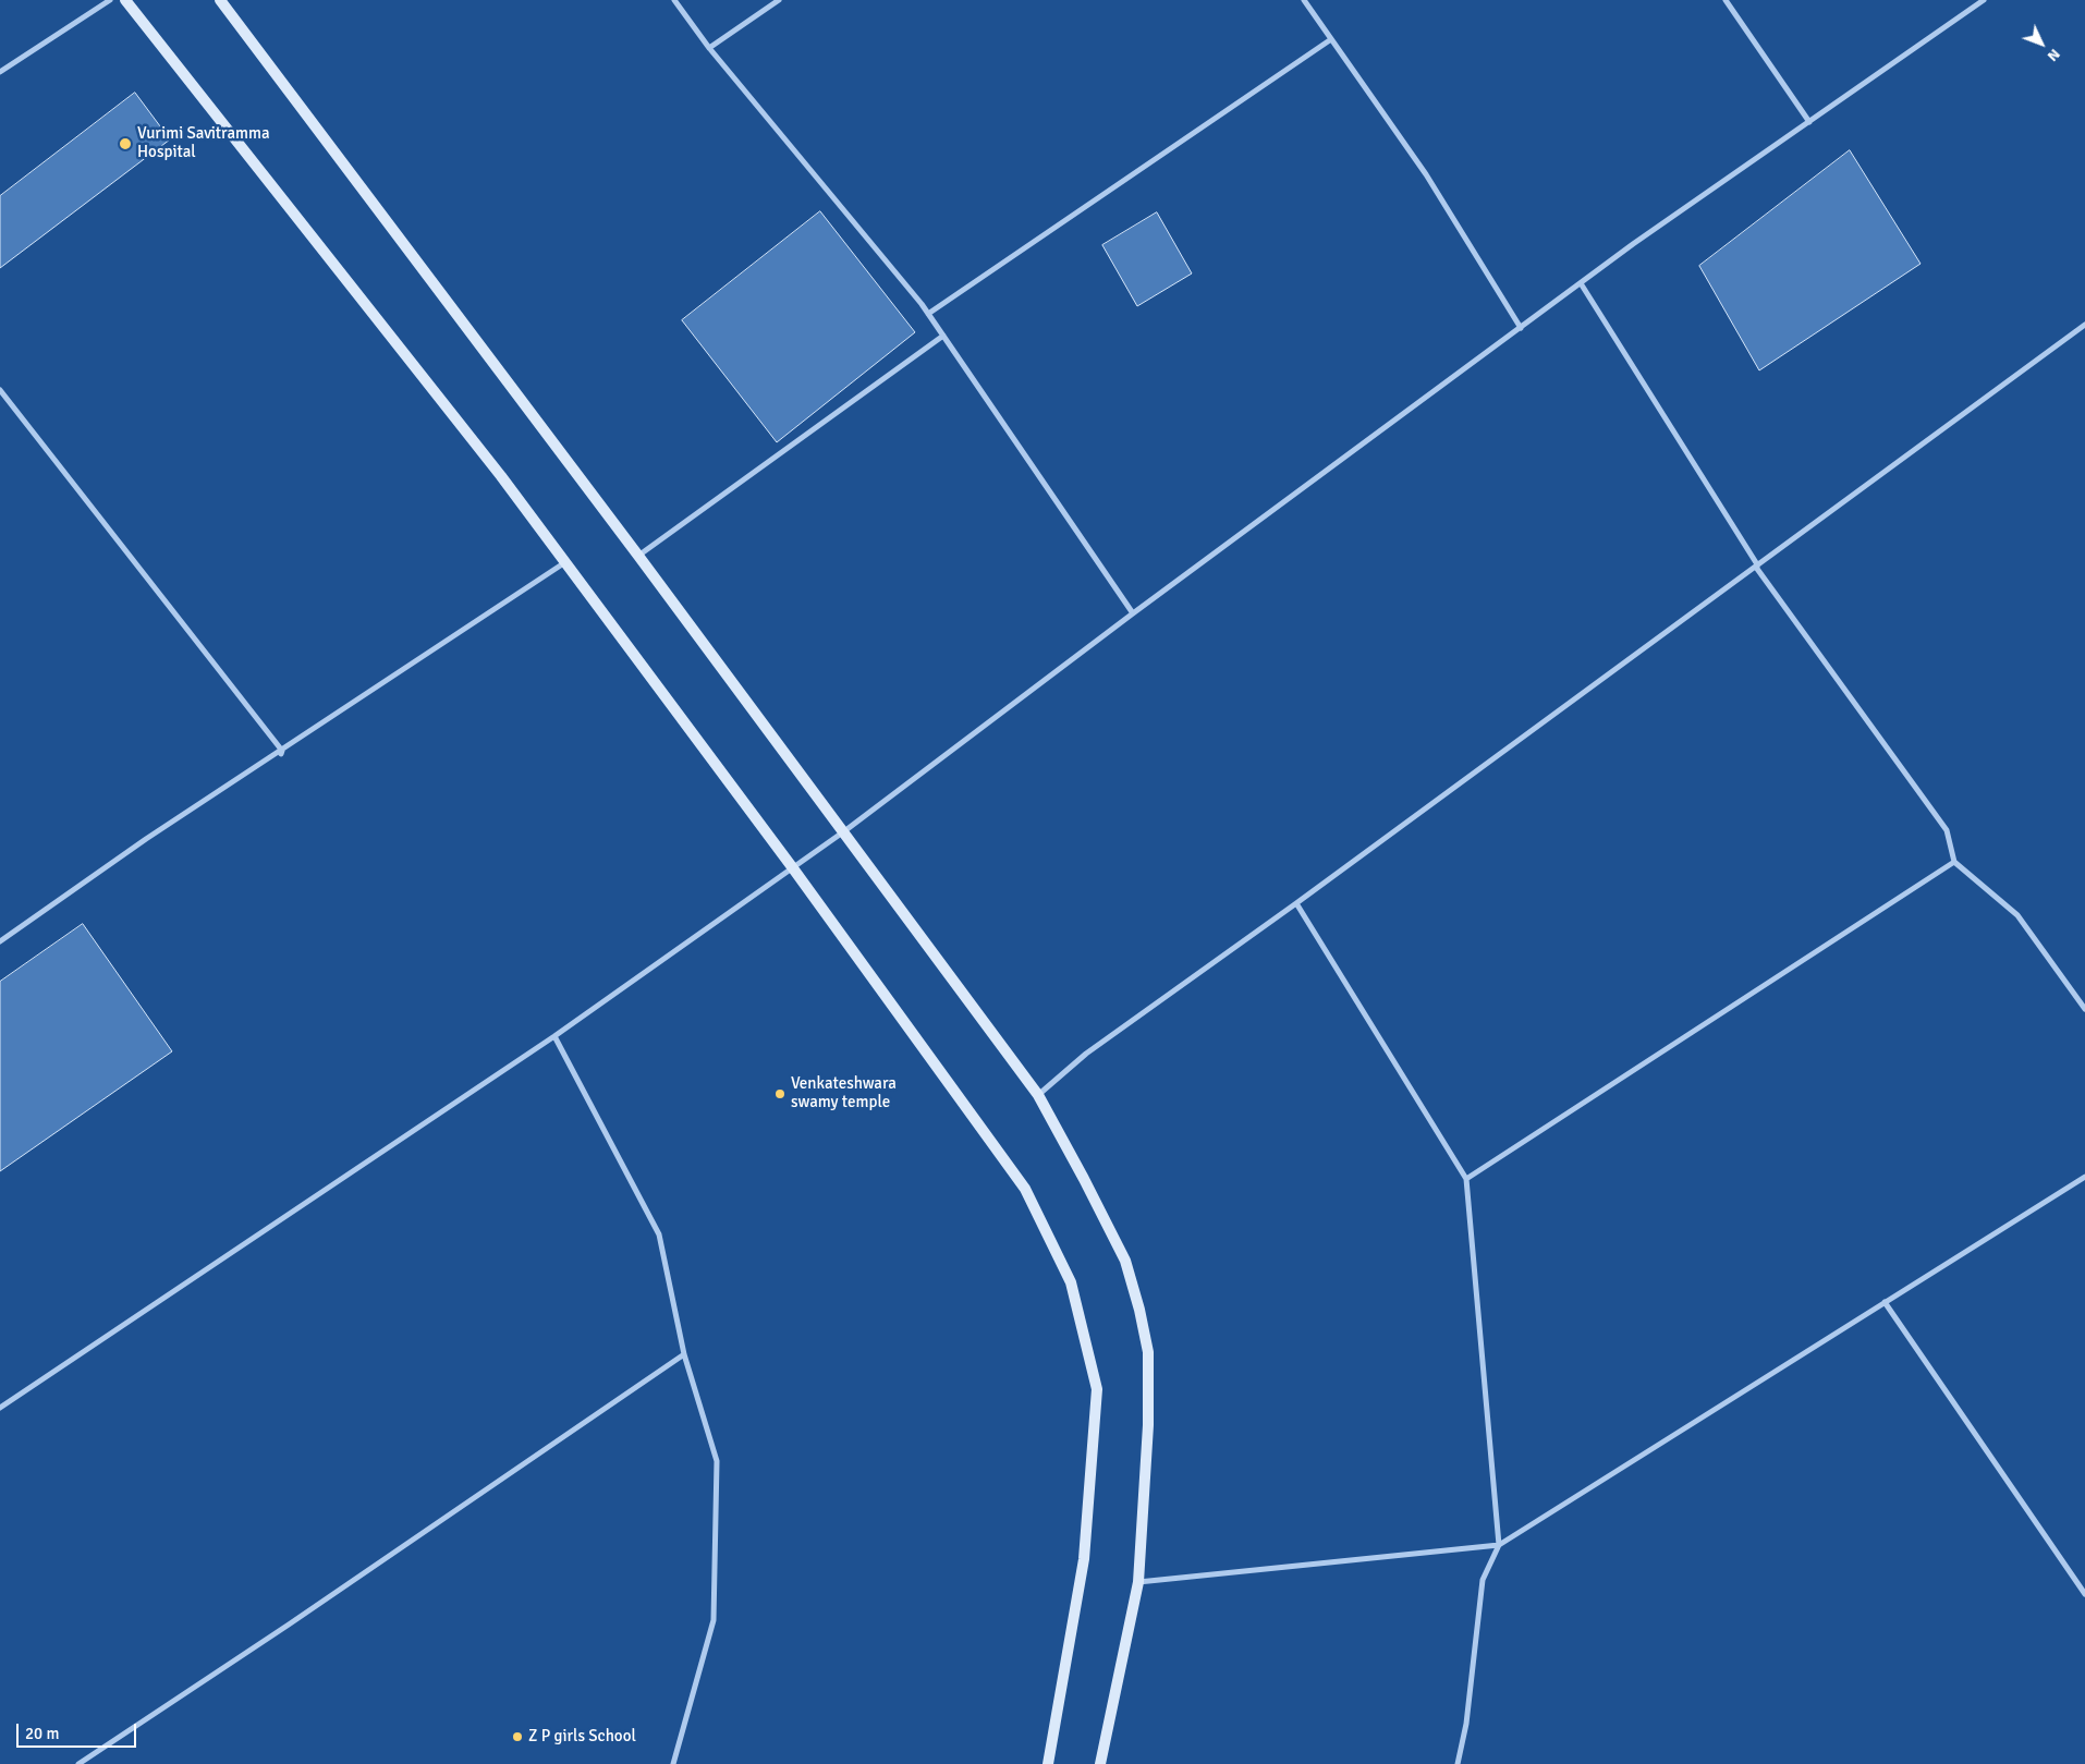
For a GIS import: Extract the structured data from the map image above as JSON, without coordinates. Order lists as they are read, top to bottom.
{
  "places": ["Vurimi Savitramma Hospital", "Venkateshwara swamy temple", "Z P girls School"],
  "scale_bar": "20 m",
  "north": "bottom right"
}
